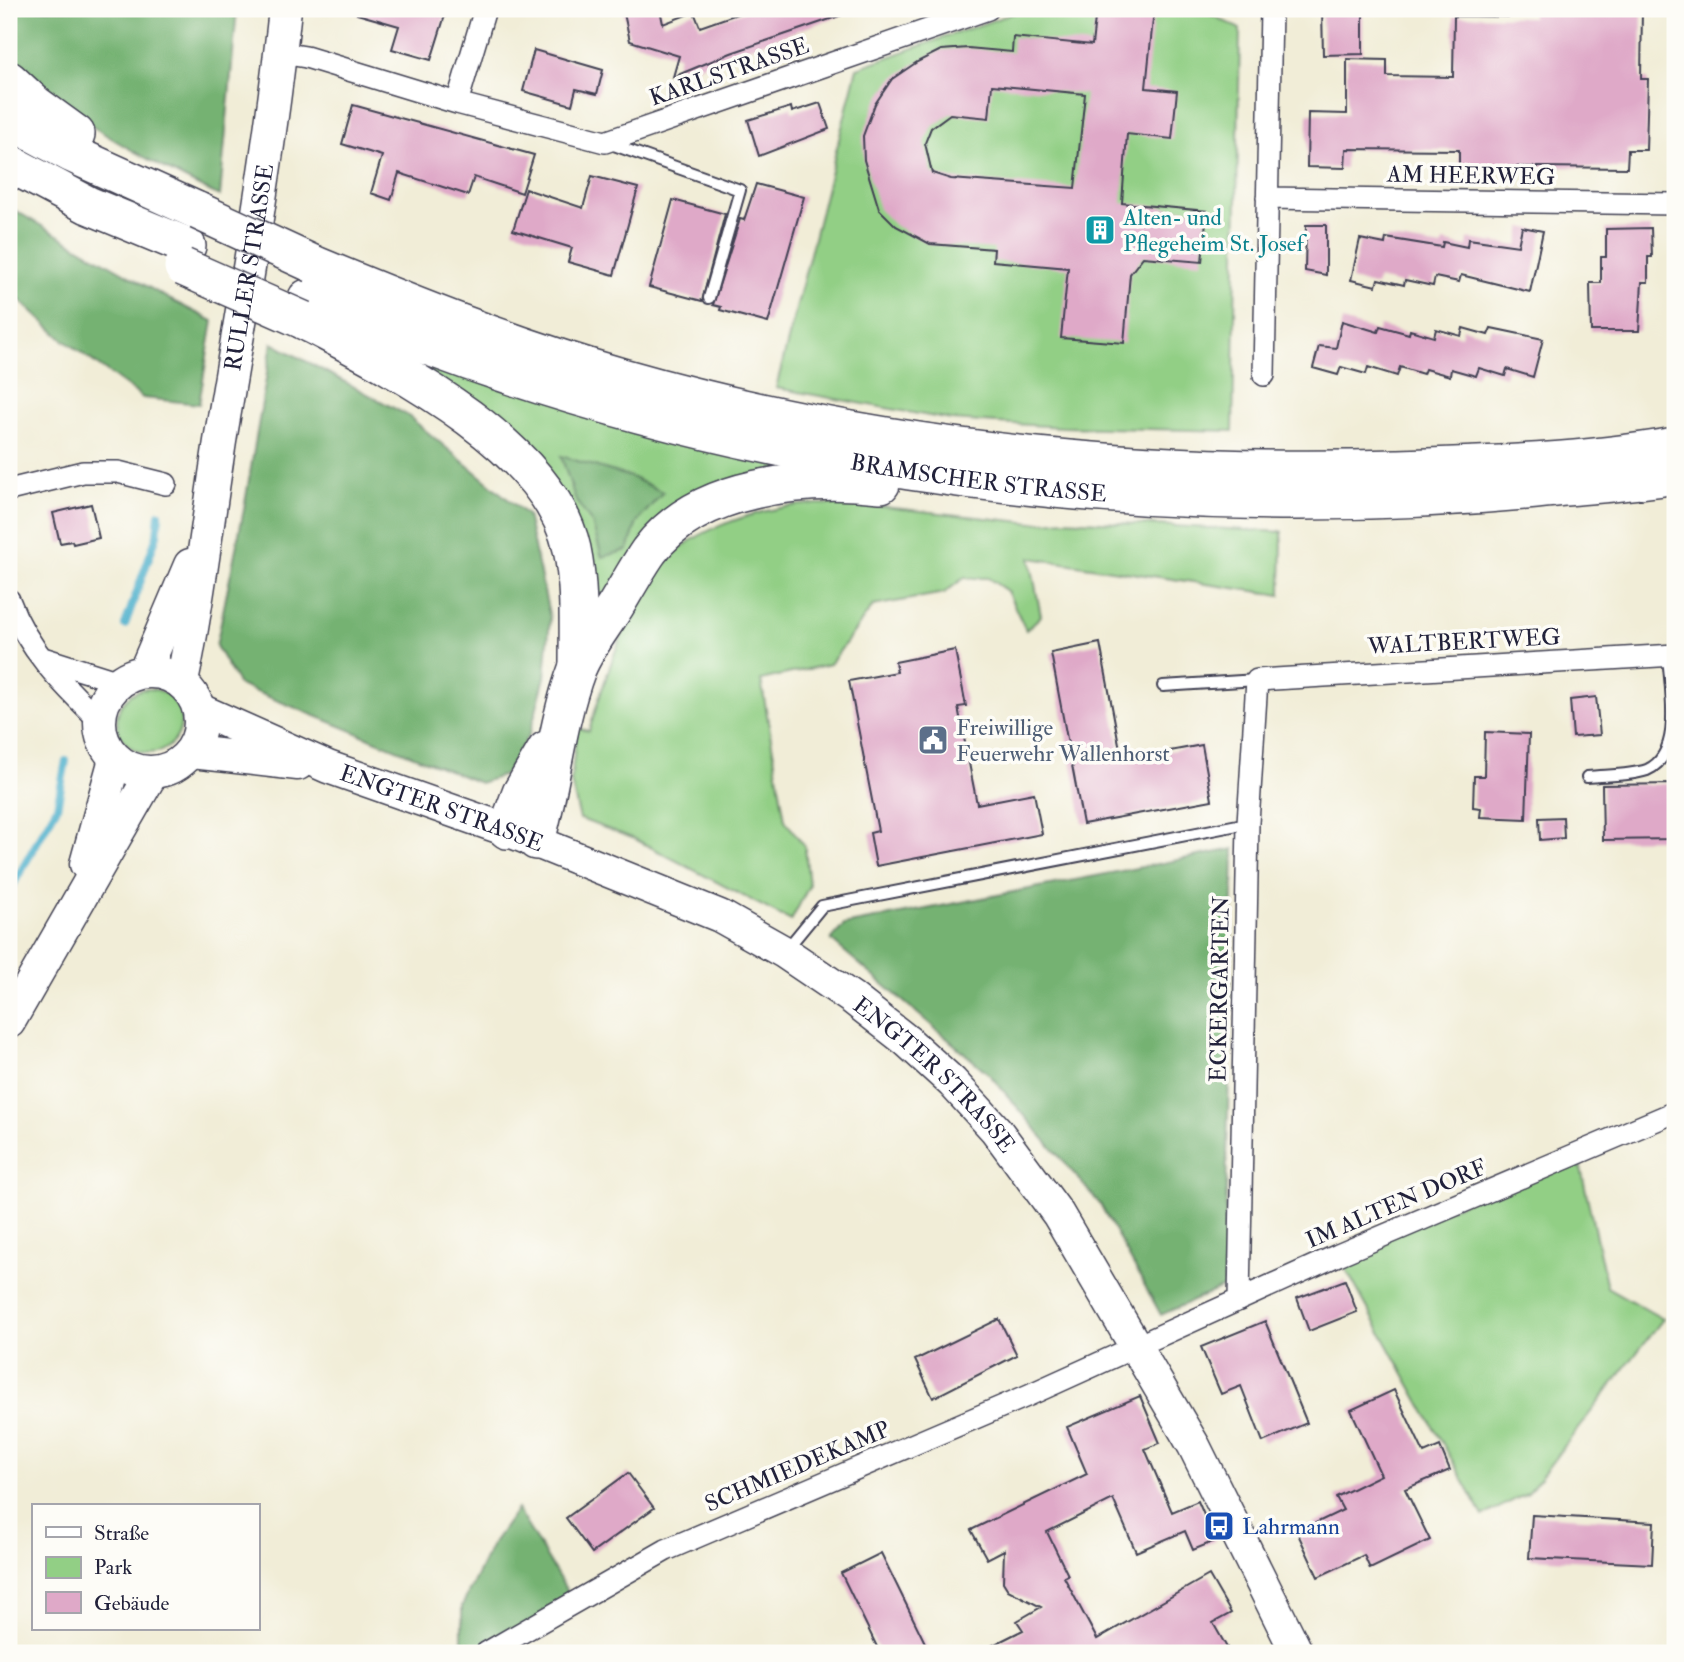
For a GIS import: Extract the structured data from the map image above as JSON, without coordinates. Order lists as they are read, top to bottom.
{
  "streets": {
    "highway": ["BRAMSCHER STRASSE"],
    "main road": ["RULLER STRASSE", "ENGTER STRASSE"],
    "street": [
      "KARLSTRASSE",
      "AM HEERWEG",
      "WALTBERTWEG",
      "ECKERGARTEN",
      "IM ALTEN DORF",
      "SCHMIEDEKAMP"
    ]
  },
  "crossings": [
    ["RULLER STRASSE", "ENGTER STRASSE"],
    ["WALTBERTWEG", "ECKERGARTEN"],
    ["ENGTER STRASSE", "IM ALTEN DORF"],
    ["ENGTER STRASSE", "SCHMIEDEKAMP"],
    ["ECKERGARTEN", "IM ALTEN DORF"],
    ["IM ALTEN DORF", "SCHMIEDEKAMP"]
  ],
  "places": {
    "building": ["Alten- und Pflegeheim St. Josef"],
    "public building": ["Freiwillige Feuerwehr Wallenhorst"],
    "bus stop": ["Lahrmann"]
  },
  "legend": ["Straße", "Park", "Gebäude"]
}
